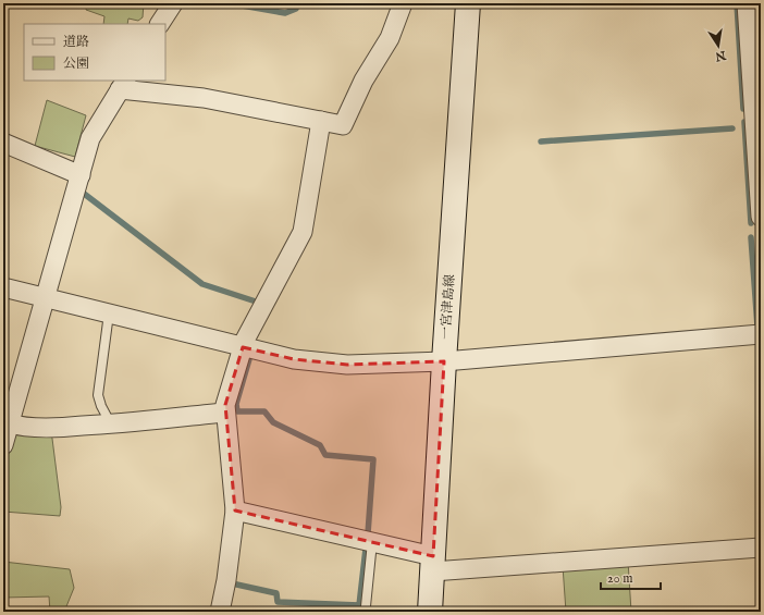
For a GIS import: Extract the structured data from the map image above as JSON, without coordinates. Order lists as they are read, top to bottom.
{
  "streets": {
    "main road": ["一宮津島線"]
  },
  "legend": ["道路", "公園"],
  "scale_bar": "20 m",
  "north": "bottom"
}
